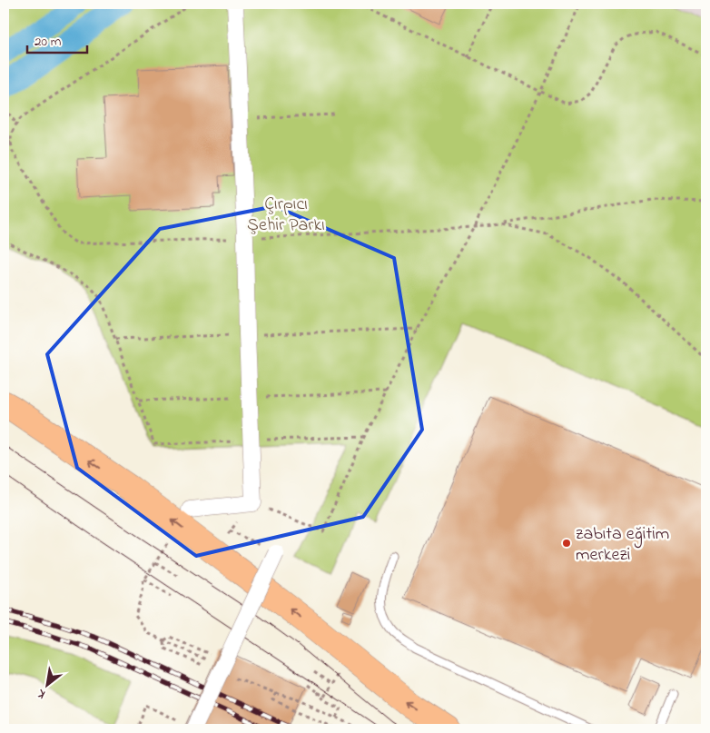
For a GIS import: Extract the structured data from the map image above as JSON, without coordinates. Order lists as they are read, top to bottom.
{
  "parks": ["Çırpıcı Şehir Parkı"],
  "places": ["zabıta eğitim merkezi"],
  "scale_bar": "20 m",
  "north": "bottom left"
}
